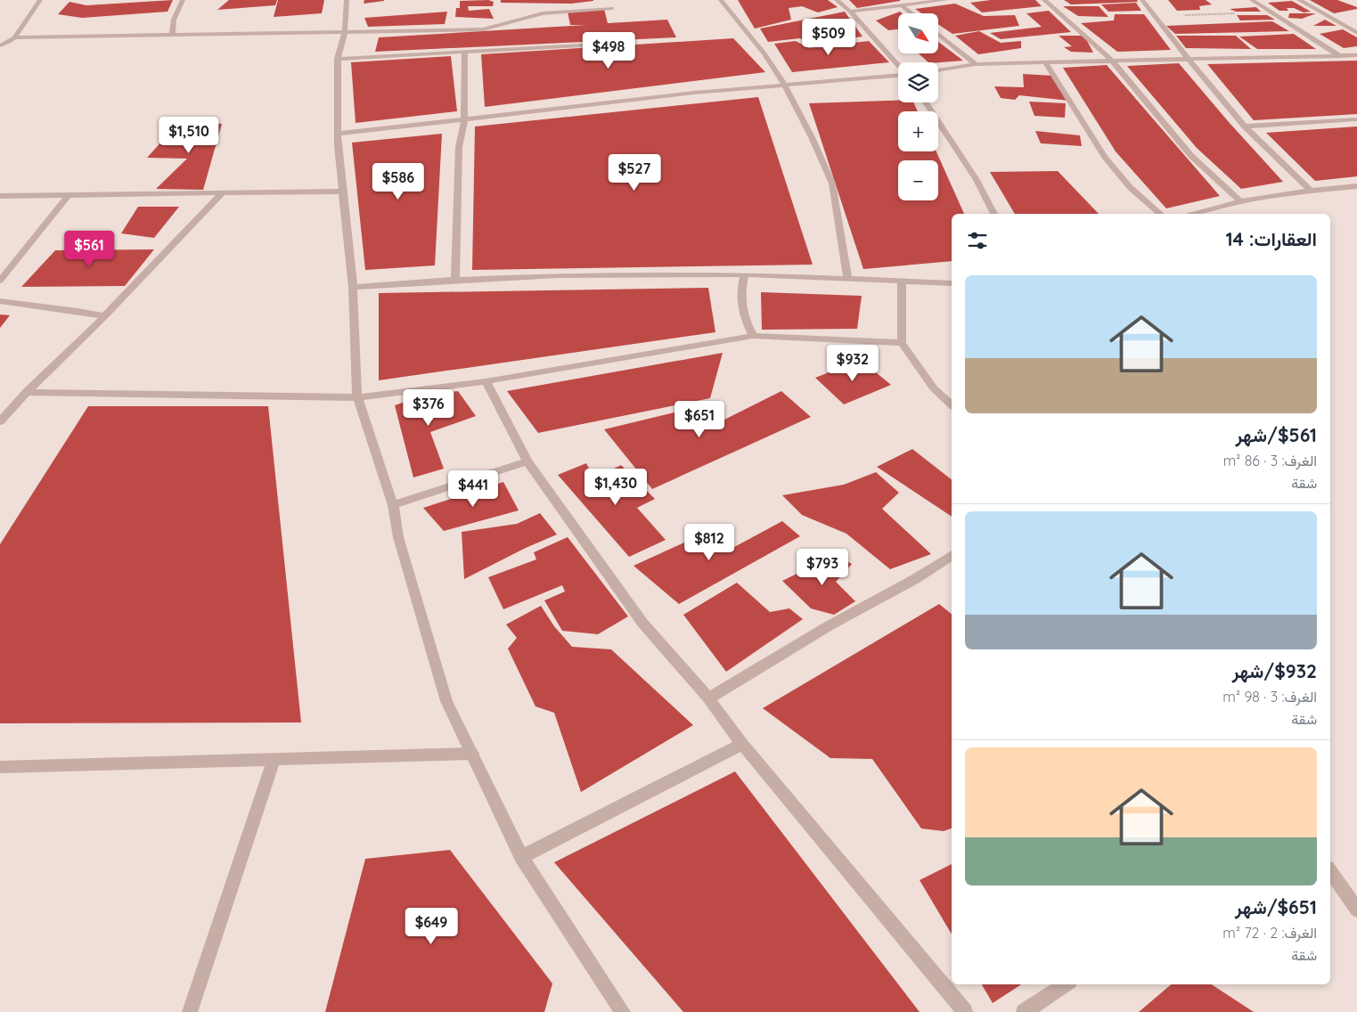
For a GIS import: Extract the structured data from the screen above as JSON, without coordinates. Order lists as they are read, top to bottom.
{
  "north": "bottom right",
  "page": {
    "map_buttons": ["+", "−"],
    "price": [
      "$509",
      "$498",
      "$1,510",
      "$527",
      "$586",
      "$561",
      "$932",
      "$376",
      "$651",
      "$1,430",
      "$441",
      "$812",
      "$793",
      "$649"
    ],
    "heading": "العقارات: 14",
    "list": [
      {
        "name": "$561/شهر",
        "note": "الغرف: 3 · 86 m² · شقة"
      },
      {
        "name": "$932/شهر",
        "note": "الغرف: 3 · 98 m² · شقة"
      },
      {
        "name": "$651/شهر",
        "note": "الغرف: 2 · 72 m² · شقة"
      }
    ]
  }
}
